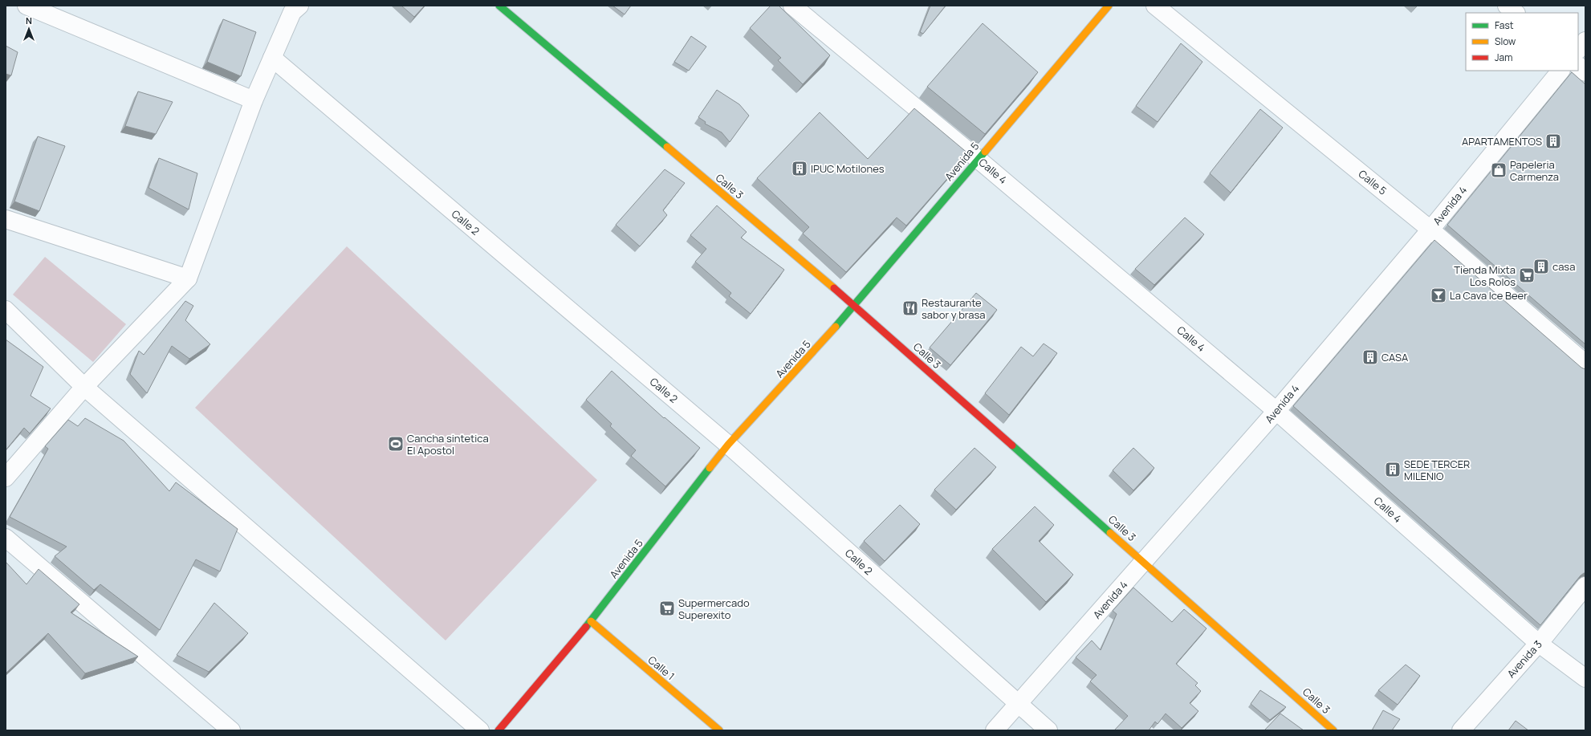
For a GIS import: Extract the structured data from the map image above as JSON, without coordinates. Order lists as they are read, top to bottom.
{
  "streets": {
    "street": [
      "Avenida 5",
      "Calle 4",
      "Calle 5",
      "Calle 3",
      "Avenida 4",
      "Calle 2",
      "Avenida 3",
      "Calle 1"
    ]
  },
  "crossings": [
    ["Avenida 5", "Calle 4"],
    ["Avenida 5", "Calle 3"],
    ["Avenida 5", "Calle 2"],
    ["Avenida 5", "Calle 1"],
    ["Calle 4", "Avenida 4"],
    ["Calle 4", "Avenida 3"],
    ["Calle 5", "Avenida 4"],
    ["Calle 3", "Avenida 4"],
    ["Avenida 4", "Calle 2"]
  ],
  "places": {
    "building": [
      "APARTAMENTOS",
      "IPUC Motilones",
      "casa",
      "CASA",
      "SEDE TERCER MILENIO"
    ],
    "shop": ["Papeleria Carmenza"],
    "supermarket": ["Tienda Mixta Los Rolos", "Supermercado Superexito"],
    "bar": ["La Cava Ice Beer"],
    "restaurant": ["Restaurante sabor y brasa"],
    "sports": ["Cancha sintetica El Apostol"]
  },
  "legend": ["Fast", "Slow", "Jam"],
  "north": "top"
}
